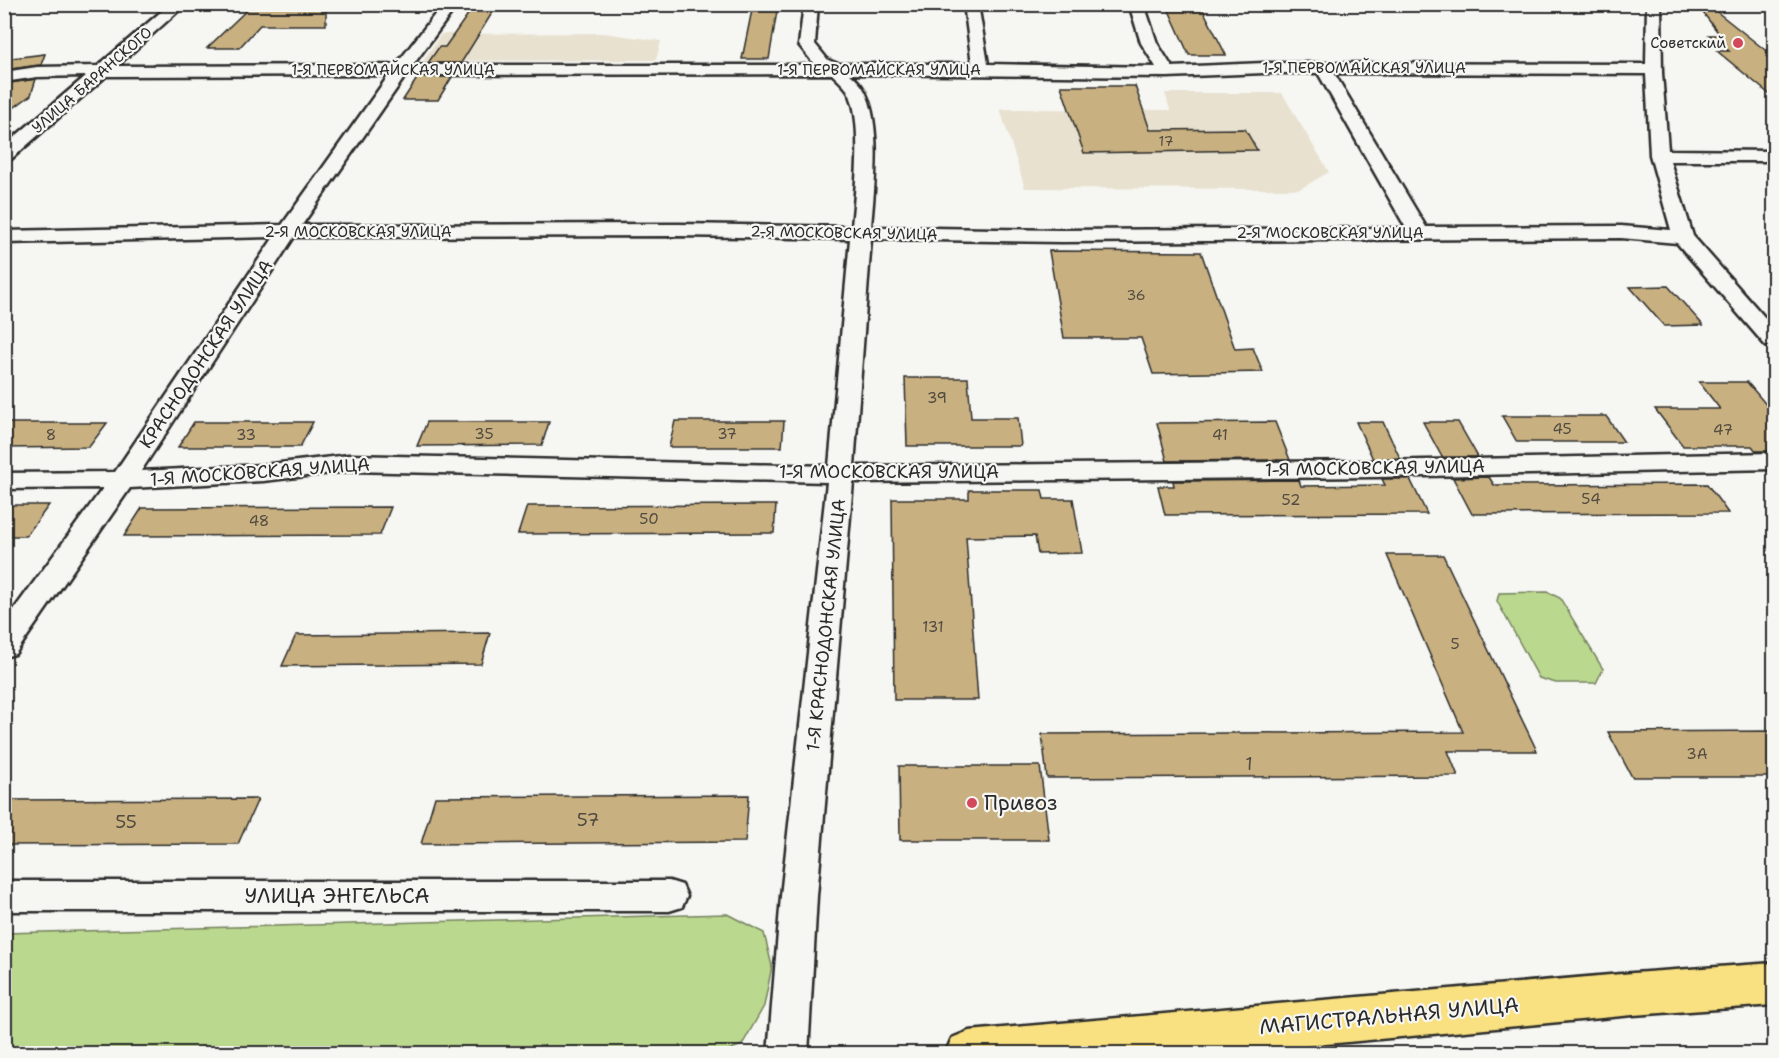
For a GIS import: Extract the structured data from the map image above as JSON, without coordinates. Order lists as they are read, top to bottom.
{
  "streets": {
    "main road": ["МАГИСТРАЛЬНАЯ УЛИЦА"],
    "street": [
      "1-Я ПЕРВОМАЙСКАЯ УЛИЦА",
      "УЛИЦА БАРАНСКОГО",
      "2-Я МОСКОВСКАЯ УЛИЦА",
      "КРАСНОДОНСКАЯ УЛИЦА",
      "1-Я МОСКОВСКАЯ УЛИЦА",
      "1-Я КРАСНОДОНСКАЯ УЛИЦА",
      "УЛИЦА ЭНГЕЛЬСА"
    ]
  },
  "crossings": [
    ["1-Я ПЕРВОМАЙСКАЯ УЛИЦА", "УЛИЦА БАРАНСКОГО"],
    ["1-Я ПЕРВОМАЙСКАЯ УЛИЦА", "КРАСНОДОНСКАЯ УЛИЦА"],
    ["1-Я ПЕРВОМАЙСКАЯ УЛИЦА", "1-Я КРАСНОДОНСКАЯ УЛИЦА"],
    ["2-Я МОСКОВСКАЯ УЛИЦА", "КРАСНОДОНСКАЯ УЛИЦА"],
    ["2-Я МОСКОВСКАЯ УЛИЦА", "1-Я КРАСНОДОНСКАЯ УЛИЦА"],
    ["КРАСНОДОНСКАЯ УЛИЦА", "1-Я МОСКОВСКАЯ УЛИЦА"],
    ["1-Я МОСКОВСКАЯ УЛИЦА", "1-Я КРАСНОДОНСКАЯ УЛИЦА"]
  ],
  "places": ["Советский", "Привоз"],
  "house_numbers": [
    "17",
    "36",
    "39",
    "45",
    "47",
    "35",
    "37",
    "8",
    "33",
    "41",
    "54",
    "52",
    "50",
    "48",
    "131",
    "5",
    "3А",
    "1",
    "57",
    "55"
  ]
}
